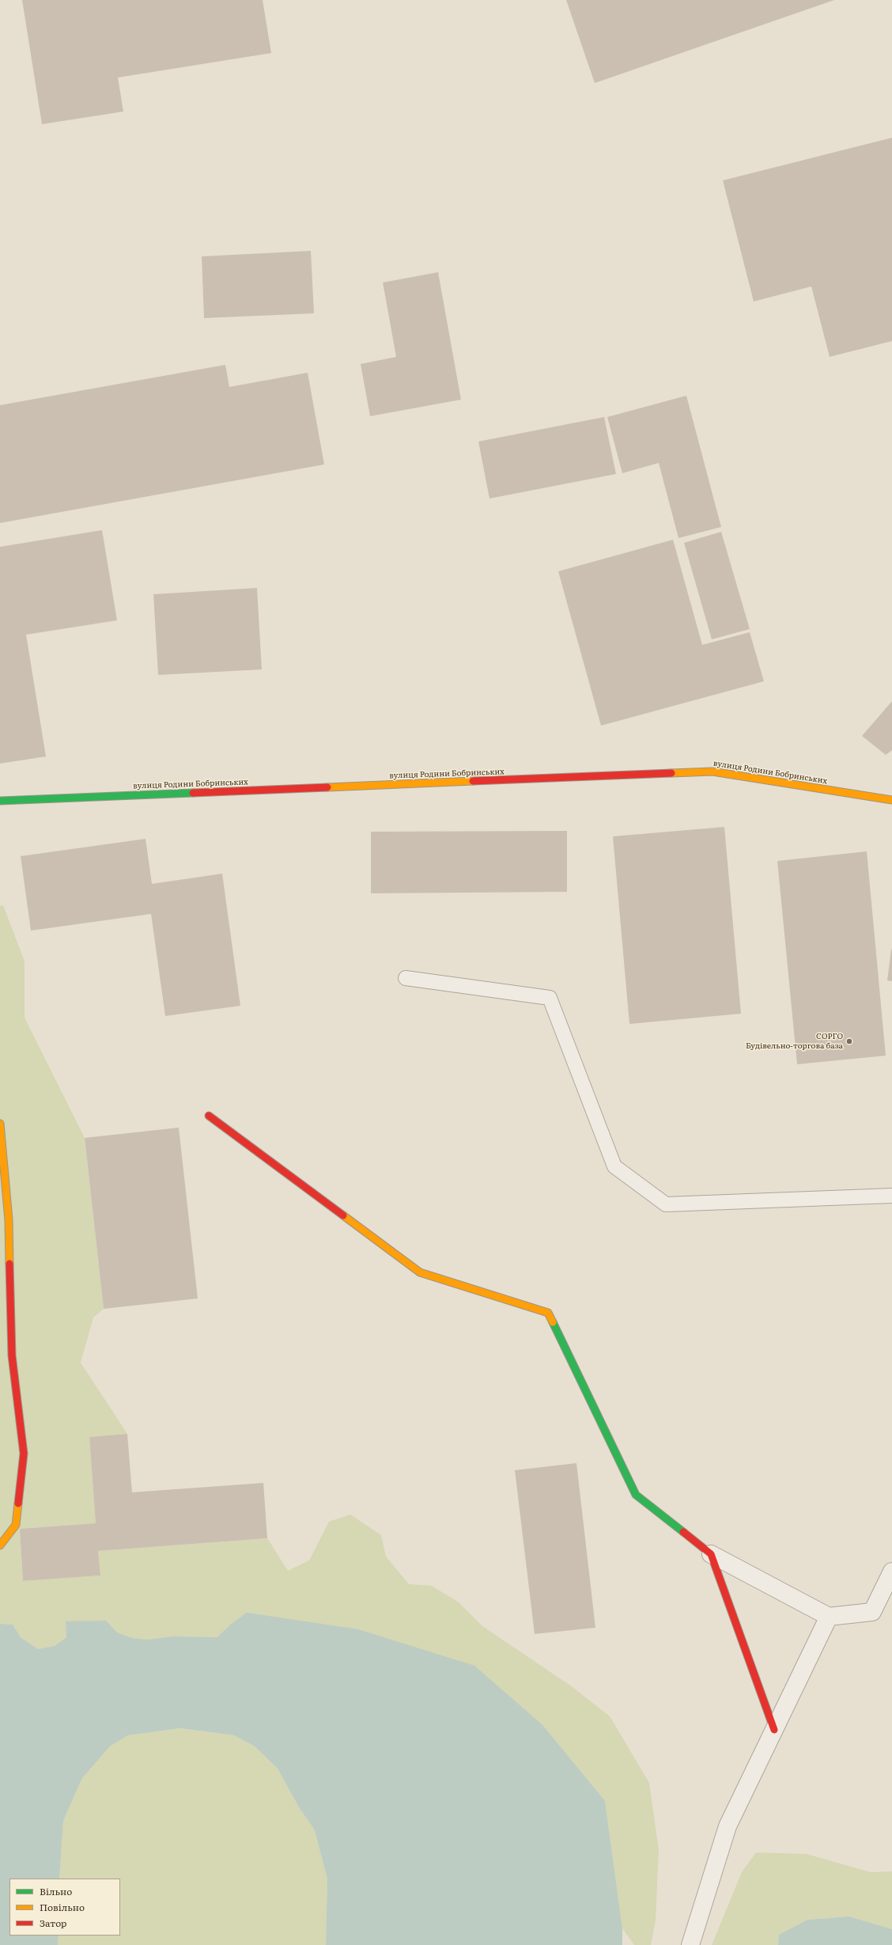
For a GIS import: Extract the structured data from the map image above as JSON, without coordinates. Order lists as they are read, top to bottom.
{
  "streets": {
    "street": ["вулиця Родини Бобринських"]
  },
  "places": ["СОРГО Будівельно-торгова база"],
  "legend": ["Вільно", "Повільно", "Затор"]
}
